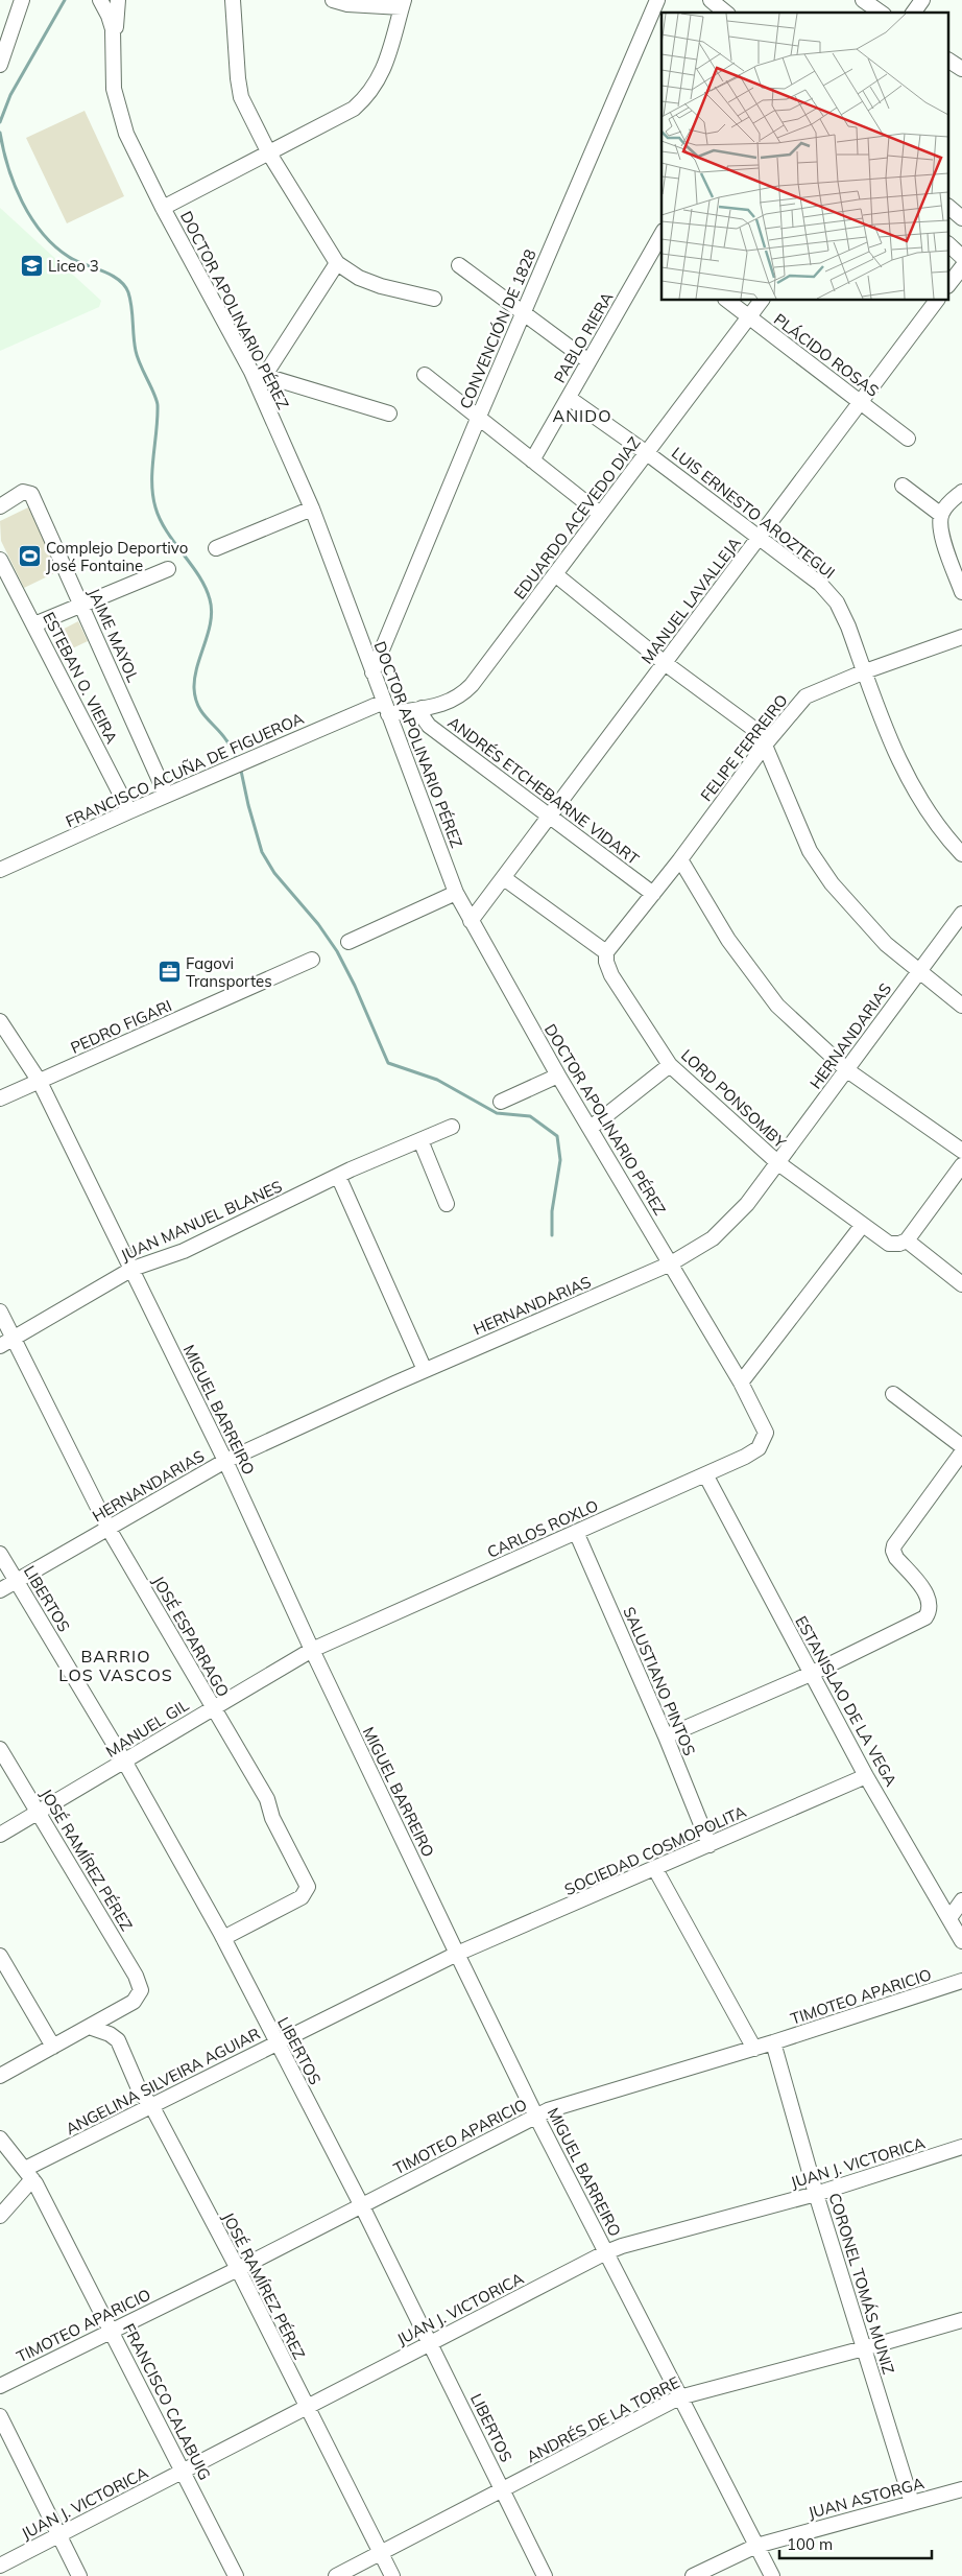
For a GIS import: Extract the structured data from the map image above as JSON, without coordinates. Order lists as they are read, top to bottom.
{
  "streets": {
    "street": [
      "DOCTOR APOLINARIO PÉREZ",
      "CONVENCIÓN DE 1828",
      "PABLO RIERA",
      "PLÁCIDO ROSAS",
      "LUIS ERNESTO AROZTEGUI",
      "EDUARDO ACEVEDO DIAZ",
      "MANUEL LAVALLEJA",
      "JAIME MAYOL",
      "ESTEBAN O. VIEIRA",
      "FELIPE FERREIRO",
      "FRANCISCO ACUÑA DE FIGUEROA",
      "ANDRÉS ETCHEBARNE VIDART",
      "PEDRO FIGARI",
      "HERNANDARIAS",
      "LORD PONSOMBY",
      "JUAN MANUEL BLANES",
      "MIGUEL BARREIRO",
      "CARLOS ROXLO",
      "LIBERTOS",
      "JOSÉ ESPARRAGO",
      "SALUSTIANO PINTOS",
      "ESTANISLAO DE LA VEGA",
      "MANUEL GIL",
      "SOCIEDAD COSMOPOLITA",
      "JOSÉ RAMÍREZ PÉREZ",
      "TIMOTEO APARICIO",
      "ANGELINA SILVEIRA AGUIAR",
      "JUAN J. VICTORICA",
      "CORONEL TOMÁS MUNIZ",
      "FRANCISCO CALABUIG",
      "ANDRÉS DE LA TORRE",
      "JUAN ASTORGA"
    ]
  },
  "crossings": [
    ["DOCTOR APOLINARIO PÉREZ", "CONVENCIÓN DE 1828"],
    ["DOCTOR APOLINARIO PÉREZ", "EDUARDO ACEVEDO DIAZ"],
    ["DOCTOR APOLINARIO PÉREZ", "MANUEL LAVALLEJA"],
    ["DOCTOR APOLINARIO PÉREZ", "FRANCISCO ACUÑA DE FIGUEROA"],
    ["DOCTOR APOLINARIO PÉREZ", "HERNANDARIAS"],
    ["DOCTOR APOLINARIO PÉREZ", "CARLOS ROXLO"],
    ["PABLO RIERA", "LUIS ERNESTO AROZTEGUI"],
    ["PLÁCIDO ROSAS", "EDUARDO ACEVEDO DIAZ"],
    ["PLÁCIDO ROSAS", "MANUEL LAVALLEJA"],
    ["LUIS ERNESTO AROZTEGUI", "EDUARDO ACEVEDO DIAZ"],
    ["LUIS ERNESTO AROZTEGUI", "MANUEL LAVALLEJA"],
    ["LUIS ERNESTO AROZTEGUI", "FELIPE FERREIRO"],
    ["EDUARDO ACEVEDO DIAZ", "FRANCISCO ACUÑA DE FIGUEROA"],
    ["EDUARDO ACEVEDO DIAZ", "ANDRÉS ETCHEBARNE VIDART"],
    ["MANUEL LAVALLEJA", "ANDRÉS ETCHEBARNE VIDART"],
    ["JAIME MAYOL", "FRANCISCO ACUÑA DE FIGUEROA"],
    ["ESTEBAN O. VIEIRA", "FRANCISCO ACUÑA DE FIGUEROA"],
    ["FELIPE FERREIRO", "ANDRÉS ETCHEBARNE VIDART"],
    ["FELIPE FERREIRO", "LORD PONSOMBY"],
    ["PEDRO FIGARI", "MIGUEL BARREIRO"],
    ["HERNANDARIAS", "LORD PONSOMBY"],
    ["HERNANDARIAS", "MIGUEL BARREIRO"],
    ["HERNANDARIAS", "LIBERTOS"],
    ["HERNANDARIAS", "JOSÉ ESPARRAGO"],
    ["JUAN MANUEL BLANES", "MIGUEL BARREIRO"],
    ["JUAN MANUEL BLANES", "JOSÉ ESPARRAGO"],
    ["MIGUEL BARREIRO", "CARLOS ROXLO"],
    ["MIGUEL BARREIRO", "MANUEL GIL"],
    ["MIGUEL BARREIRO", "SOCIEDAD COSMOPOLITA"],
    ["MIGUEL BARREIRO", "TIMOTEO APARICIO"],
    ["MIGUEL BARREIRO", "ANGELINA SILVEIRA AGUIAR"],
    ["MIGUEL BARREIRO", "JUAN J. VICTORICA"],
    ["MIGUEL BARREIRO", "ANDRÉS DE LA TORRE"],
    ["MIGUEL BARREIRO", "JUAN ASTORGA"],
    ["CARLOS ROXLO", "SALUSTIANO PINTOS"],
    ["CARLOS ROXLO", "ESTANISLAO DE LA VEGA"],
    ["CARLOS ROXLO", "MANUEL GIL"],
    ["LIBERTOS", "JOSÉ ESPARRAGO"],
    ["LIBERTOS", "MANUEL GIL"],
    ["LIBERTOS", "TIMOTEO APARICIO"],
    ["LIBERTOS", "ANGELINA SILVEIRA AGUIAR"],
    ["LIBERTOS", "JUAN J. VICTORICA"],
    ["LIBERTOS", "ANDRÉS DE LA TORRE"],
    ["JOSÉ ESPARRAGO", "MANUEL GIL"],
    ["SALUSTIANO PINTOS", "SOCIEDAD COSMOPOLITA"],
    ["ESTANISLAO DE LA VEGA", "SOCIEDAD COSMOPOLITA"],
    ["MANUEL GIL", "JOSÉ RAMÍREZ PÉREZ"],
    ["SOCIEDAD COSMOPOLITA", "ANGELINA SILVEIRA AGUIAR"],
    ["JOSÉ RAMÍREZ PÉREZ", "TIMOTEO APARICIO"],
    ["JOSÉ RAMÍREZ PÉREZ", "ANGELINA SILVEIRA AGUIAR"],
    ["JOSÉ RAMÍREZ PÉREZ", "JUAN J. VICTORICA"],
    ["JOSÉ RAMÍREZ PÉREZ", "ANDRÉS DE LA TORRE"],
    ["TIMOTEO APARICIO", "CORONEL TOMÁS MUNIZ"],
    ["TIMOTEO APARICIO", "FRANCISCO CALABUIG"],
    ["ANGELINA SILVEIRA AGUIAR", "FRANCISCO CALABUIG"],
    ["JUAN J. VICTORICA", "CORONEL TOMÁS MUNIZ"],
    ["JUAN J. VICTORICA", "FRANCISCO CALABUIG"],
    ["CORONEL TOMÁS MUNIZ", "ANDRÉS DE LA TORRE"],
    ["CORONEL TOMÁS MUNIZ", "JUAN ASTORGA"]
  ],
  "districts": ["ANIDO", "BARRIO LOS VASCOS"],
  "places": {
    "school or university": ["Liceo 3"],
    "sports": ["Complejo Deportivo José Fontaine"],
    "office": ["Fagovi Transportes"]
  },
  "scale_bar": "100 m"
}
